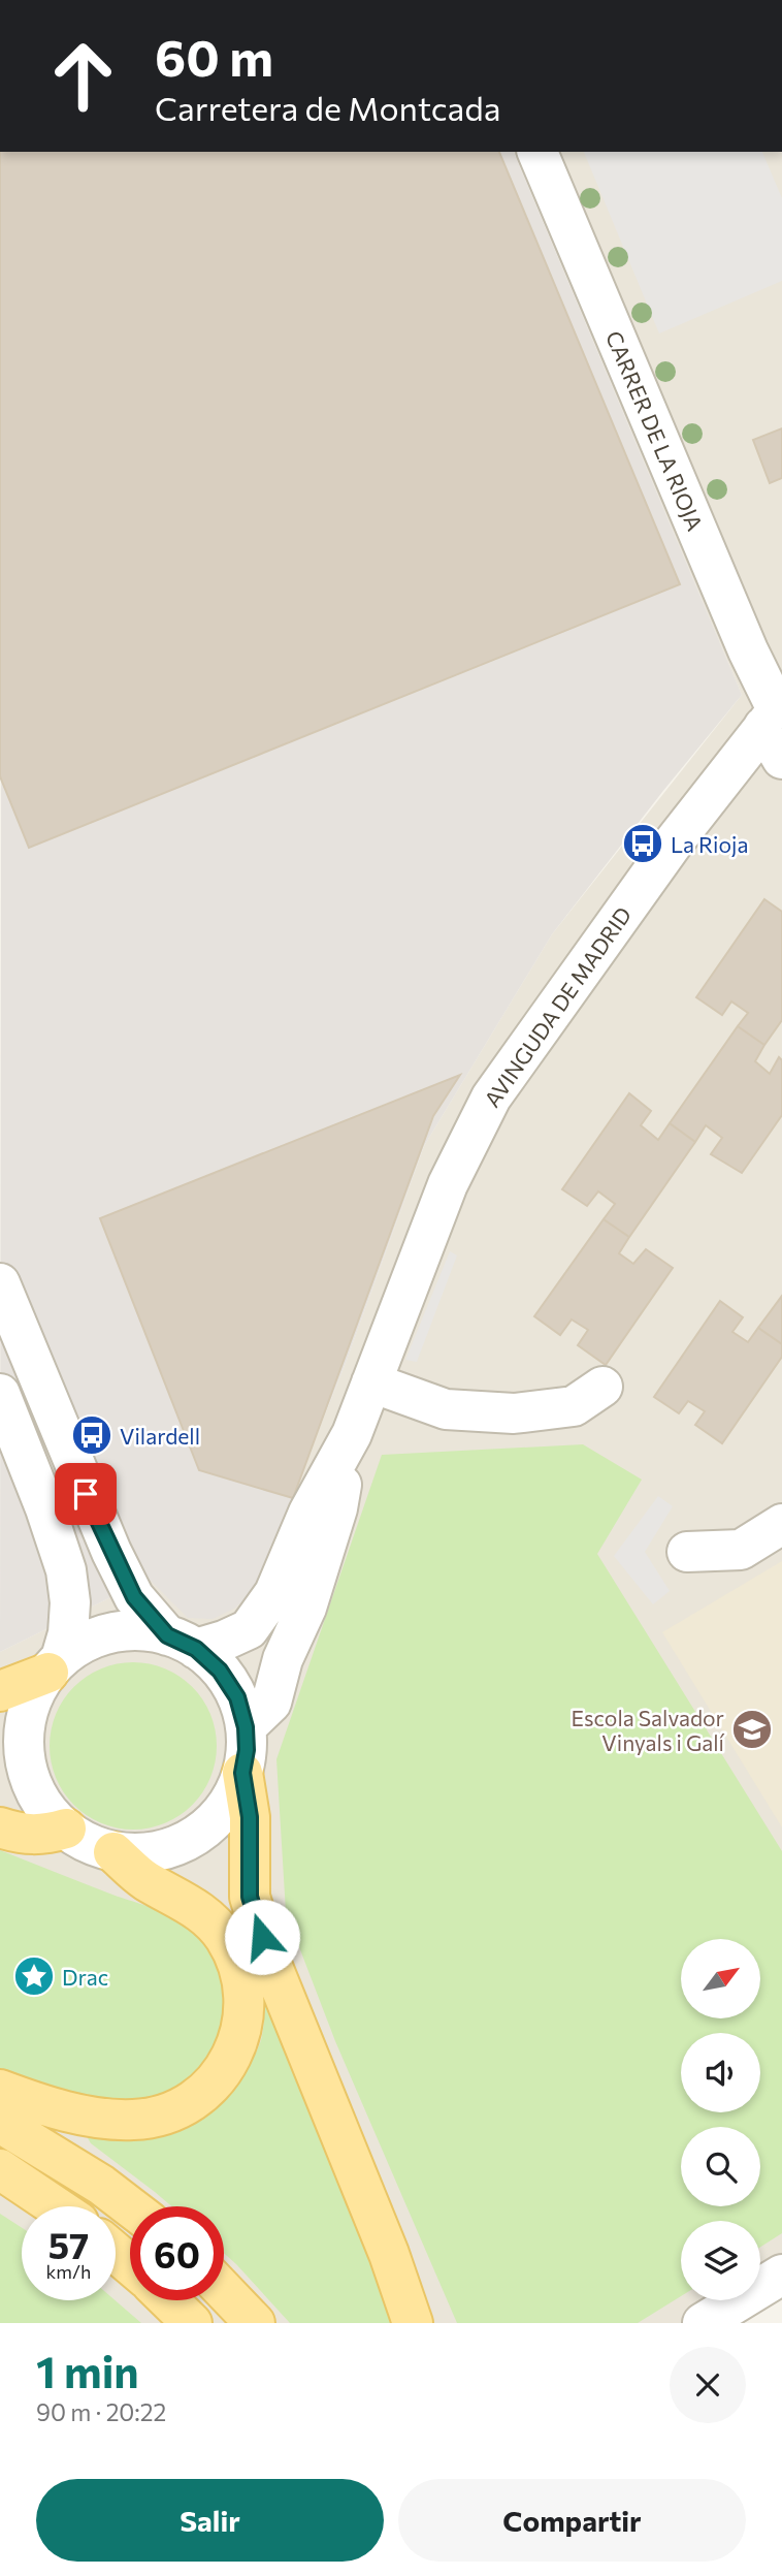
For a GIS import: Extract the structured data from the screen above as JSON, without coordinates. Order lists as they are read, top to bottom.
{
  "streets": {
    "street": ["CARRER DE LA RIOJA", "AVINGUDA DE MADRID"]
  },
  "crossings": [
    ["CARRER DE LA RIOJA", "AVINGUDA DE MADRID"]
  ],
  "places": {
    "bus stop": ["La Rioja", "Vilardell"],
    "school or university": ["Escola Salvador Vinyals i Galí"],
    "place": ["Drac"]
  },
  "north": "top right",
  "page": {
    "turn": ["60 m", "Carretera de Montcada"],
    "speed": "57 km/h",
    "limit": "60",
    "heading": ["1 min", "90 m · 20:22"],
    "buttons": ["Salir", "Compartir"]
  }
}
